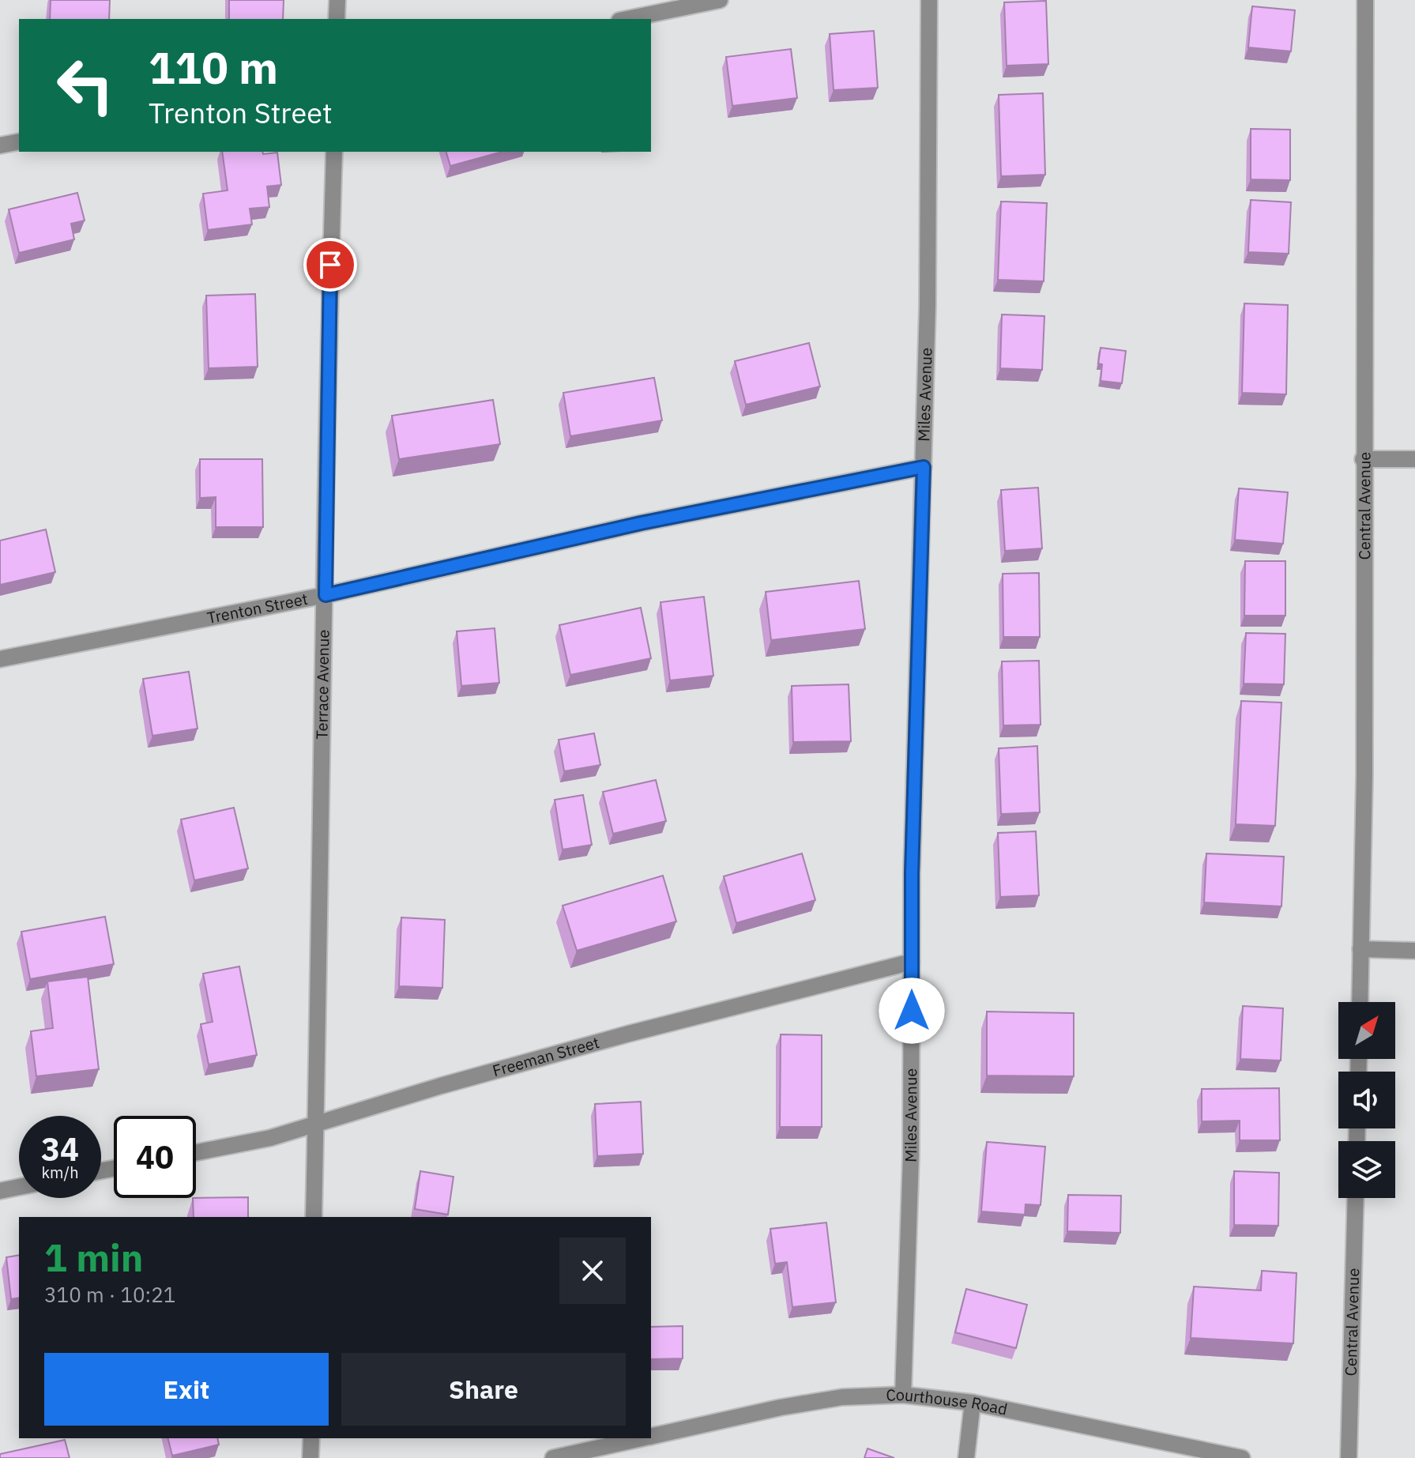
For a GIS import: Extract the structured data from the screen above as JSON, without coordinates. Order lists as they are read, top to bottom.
{
  "streets": {
    "street": [
      "Miles Avenue",
      "Central Avenue",
      "Trenton Street",
      "Terrace Avenue",
      "Freeman Street",
      "Courthouse Road"
    ]
  },
  "crossings": [
    ["Miles Avenue", "Trenton Street"],
    ["Miles Avenue", "Freeman Street"],
    ["Miles Avenue", "Courthouse Road"],
    ["Trenton Street", "Terrace Avenue"],
    ["Terrace Avenue", "Freeman Street"]
  ],
  "north": "top right",
  "page": {
    "turn": ["110 m", "Trenton Street"],
    "speed": "34 km/h",
    "limit": "40",
    "heading": ["1 min", "310 m · 10:21"],
    "buttons": ["Exit", "Share"]
  }
}
